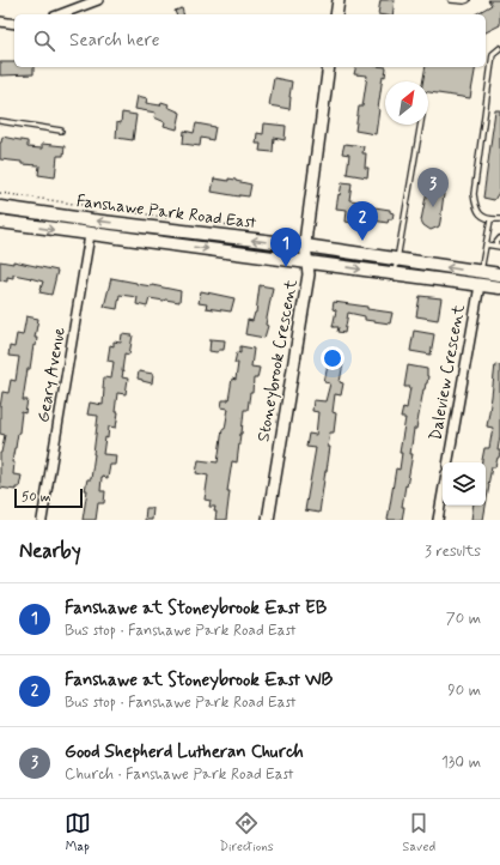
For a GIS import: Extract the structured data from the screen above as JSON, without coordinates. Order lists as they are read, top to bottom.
{
  "streets": {
    "main road": ["Fanshawe Park Road East"],
    "street": ["Stoneybrook Crescent", "Daleview Crescent", "Geary Avenue"]
  },
  "crossings": [
    ["Fanshawe Park Road East", "Stoneybrook Crescent"],
    ["Fanshawe Park Road East", "Daleview Crescent"],
    ["Fanshawe Park Road East", "Geary Avenue"]
  ],
  "scale_bar": "50 m",
  "north": "top right",
  "page": {
    "search": "Search here",
    "pins": ["3", "2", "1"],
    "scale": "50 m",
    "heading": ["Nearby", "3 results"],
    "list": [
      {
        "mark": "1",
        "name": "Fanshawe at Stoneybrook East EB",
        "note": "Bus stop · Fanshawe Park Road East",
        "value": "70 m"
      },
      {
        "mark": "2",
        "name": "Fanshawe at Stoneybrook East WB",
        "note": "Bus stop · Fanshawe Park Road East",
        "value": "90 m"
      },
      {
        "mark": "3",
        "name": "Good Shepherd Lutheran Church",
        "note": "Church · Fanshawe Park Road East",
        "value": "130 m"
      }
    ],
    "nav": ["Map", "Directions", "Saved"]
  }
}
